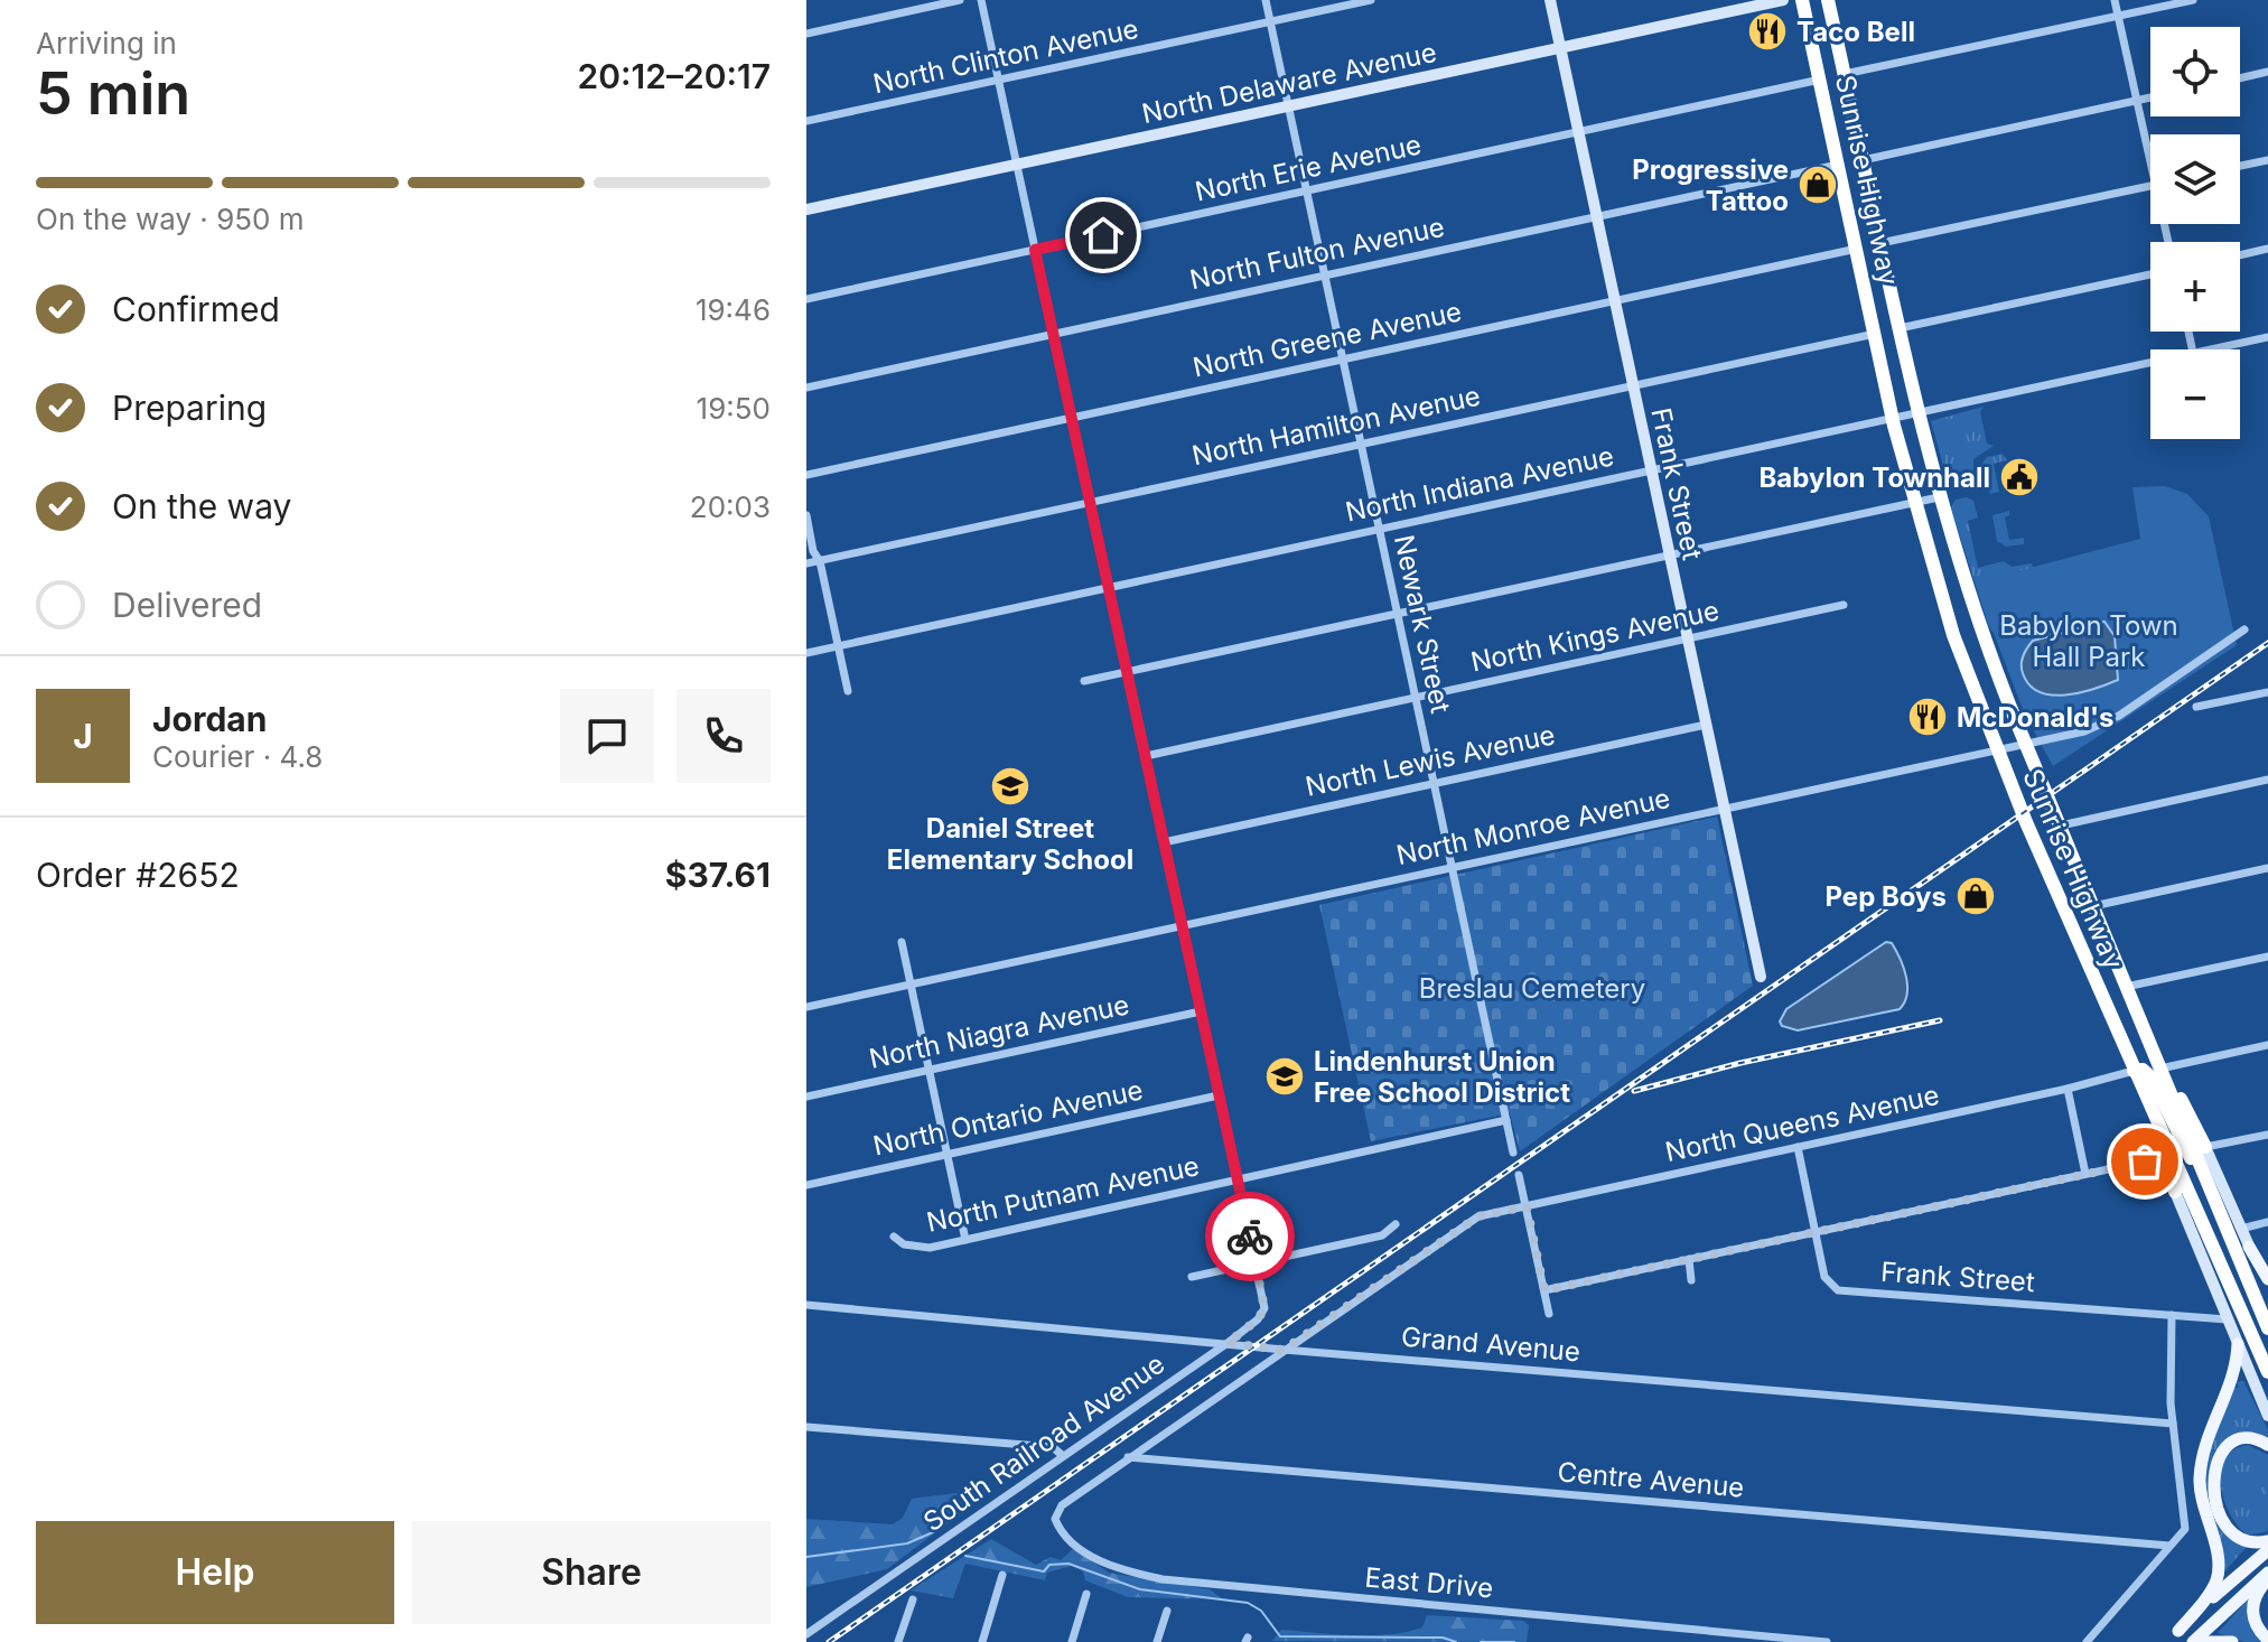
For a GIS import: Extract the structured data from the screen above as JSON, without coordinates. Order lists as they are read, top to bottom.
{
  "streets": {
    "highway": ["Sunrise Highway"],
    "street": [
      "North Clinton Avenue",
      "North Delaware Avenue",
      "North Erie Avenue",
      "North Fulton Avenue",
      "North Greene Avenue",
      "North Hamilton Avenue",
      "North Indiana Avenue",
      "Frank Street",
      "Newark Street",
      "North Kings Avenue",
      "North Lewis Avenue",
      "North Monroe Avenue",
      "North Niagra Avenue",
      "North Ontario Avenue",
      "North Queens Avenue",
      "North Putnam Avenue",
      "Grand Avenue",
      "South Railroad Avenue",
      "Centre Avenue",
      "East Drive"
    ]
  },
  "crossings": [
    ["North Clinton Avenue", "Newark Street"],
    ["North Delaware Avenue", "Frank Street"],
    ["North Delaware Avenue", "Newark Street"],
    ["North Erie Avenue", "Sunrise Highway"],
    ["North Erie Avenue", "Frank Street"],
    ["North Erie Avenue", "Newark Street"],
    ["Sunrise Highway", "North Fulton Avenue"],
    ["Sunrise Highway", "North Greene Avenue"],
    ["Sunrise Highway", "North Hamilton Avenue"],
    ["Sunrise Highway", "North Indiana Avenue"],
    ["Sunrise Highway", "North Monroe Avenue"],
    ["Sunrise Highway", "North Queens Avenue"],
    ["North Fulton Avenue", "Frank Street"],
    ["North Fulton Avenue", "Newark Street"],
    ["North Greene Avenue", "Frank Street"],
    ["North Greene Avenue", "Newark Street"],
    ["North Hamilton Avenue", "Frank Street"],
    ["North Hamilton Avenue", "Newark Street"],
    ["North Indiana Avenue", "Frank Street"],
    ["North Indiana Avenue", "Newark Street"],
    ["Frank Street", "North Kings Avenue"],
    ["Frank Street", "North Lewis Avenue"],
    ["Frank Street", "North Monroe Avenue"],
    ["Frank Street", "North Queens Avenue"],
    ["Newark Street", "North Kings Avenue"],
    ["Newark Street", "North Lewis Avenue"],
    ["Newark Street", "North Monroe Avenue"],
    ["Newark Street", "North Putnam Avenue"],
    ["North Queens Avenue", "Grand Avenue"],
    ["Grand Avenue", "South Railroad Avenue"],
    ["Centre Avenue", "East Drive"]
  ],
  "parks": ["Babylon Town Hall Park", "Breslau Cemetery"],
  "places": {
    "restaurant": ["Taco Bell", "McDonald's"],
    "shop": ["Progressive Tattoo", "Pep Boys"],
    "public building": ["Babylon Townhall"],
    "school or university": ["Daniel Street Elementary School", "Lindenhurst Union Free School District"]
  },
  "page": {
    "heading": ["5 min", "Arriving in", "20:12–20:17"],
    "panel": [
      "Jordan",
      "Courier · 4.8",
      "Order #2652",
      "$37.61"
    ],
    "map_buttons": ["+", "−"],
    "bar": "On the way · 950 m",
    "list": [
      ["Confirmed", "19:46"],
      ["Preparing", "19:50"],
      ["On the way", "20:03"],
      "Delivered"
    ],
    "round": "J",
    "buttons": ["Help", "Share"]
  }
}
